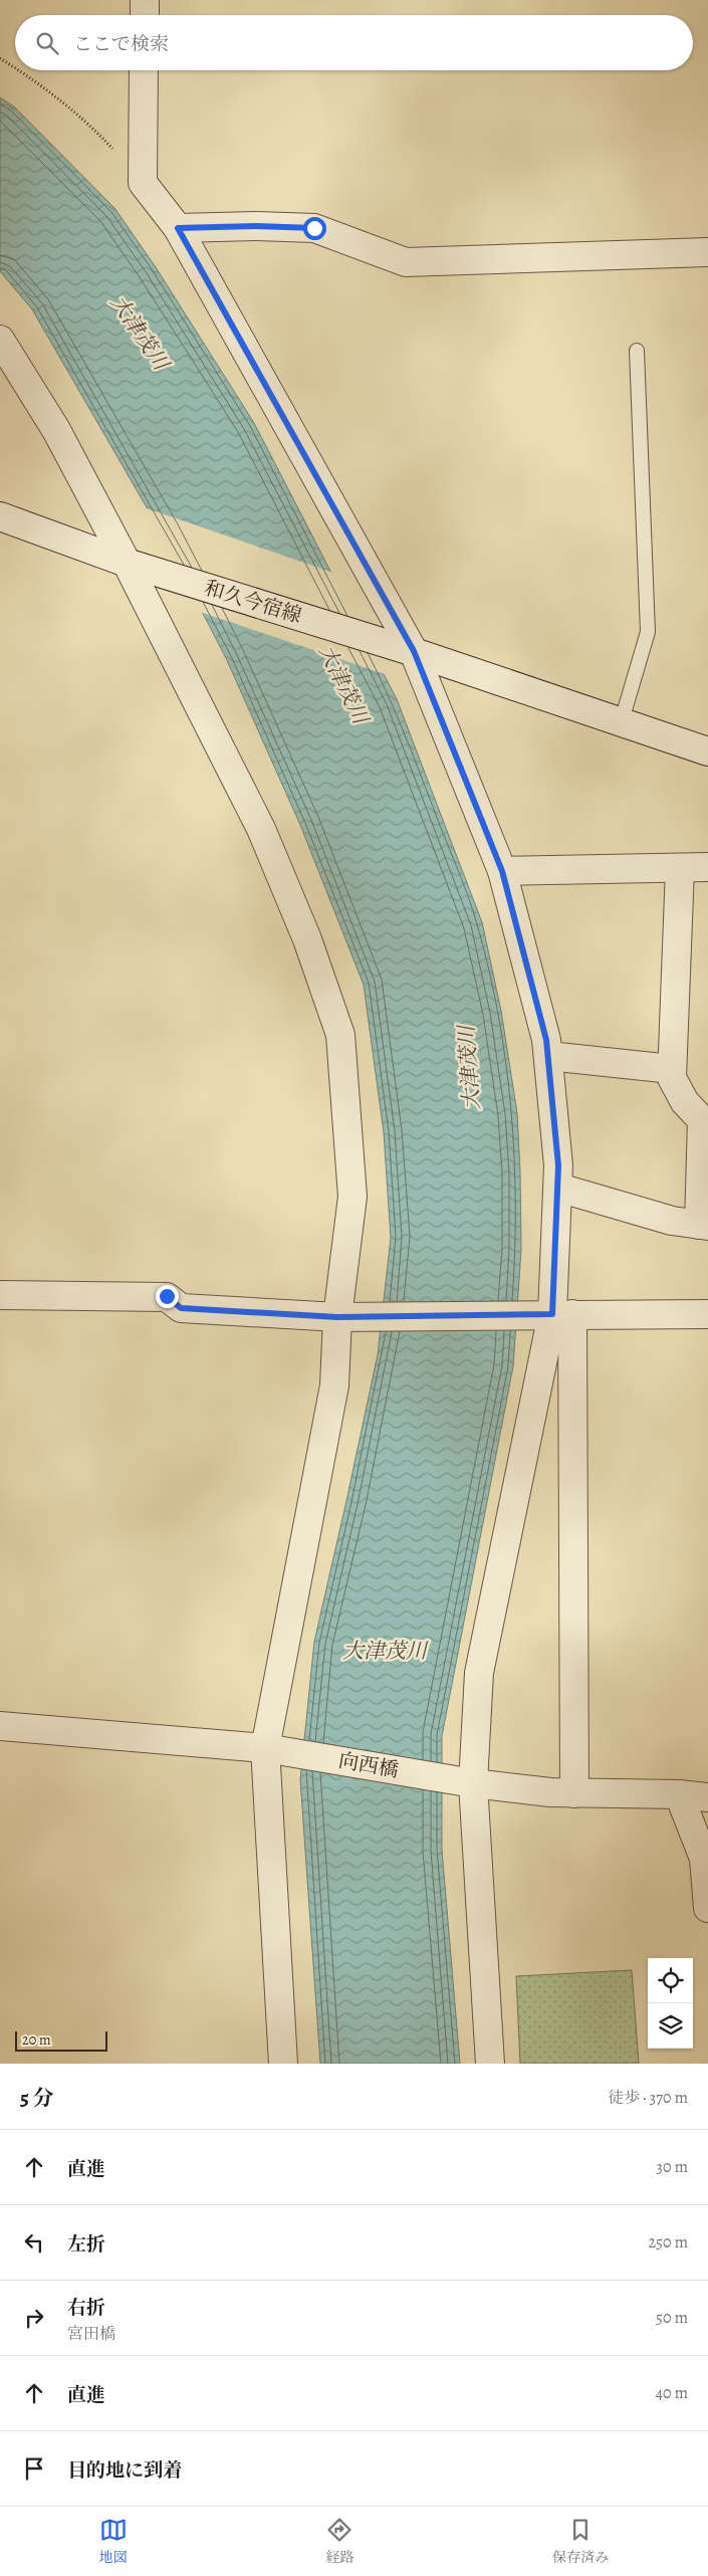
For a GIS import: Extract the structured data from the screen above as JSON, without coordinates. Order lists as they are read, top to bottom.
{
  "streets": {
    "street": ["和久今宿線", "向西橋"]
  },
  "water": ["大津茂川"],
  "scale_bar": "20 m",
  "page": {
    "search": "ここで検索",
    "scale": "20 m",
    "heading": ["5 分", "徒歩 · 370 m"],
    "list": [
      ["直進", "30 m"],
      ["左折", "250 m"],
      ["右折", "宮田橋", "50 m"],
      ["直進", "40 m"],
      "目的地に到着"
    ],
    "nav": ["地図", "経路", "保存済み"]
  }
}
